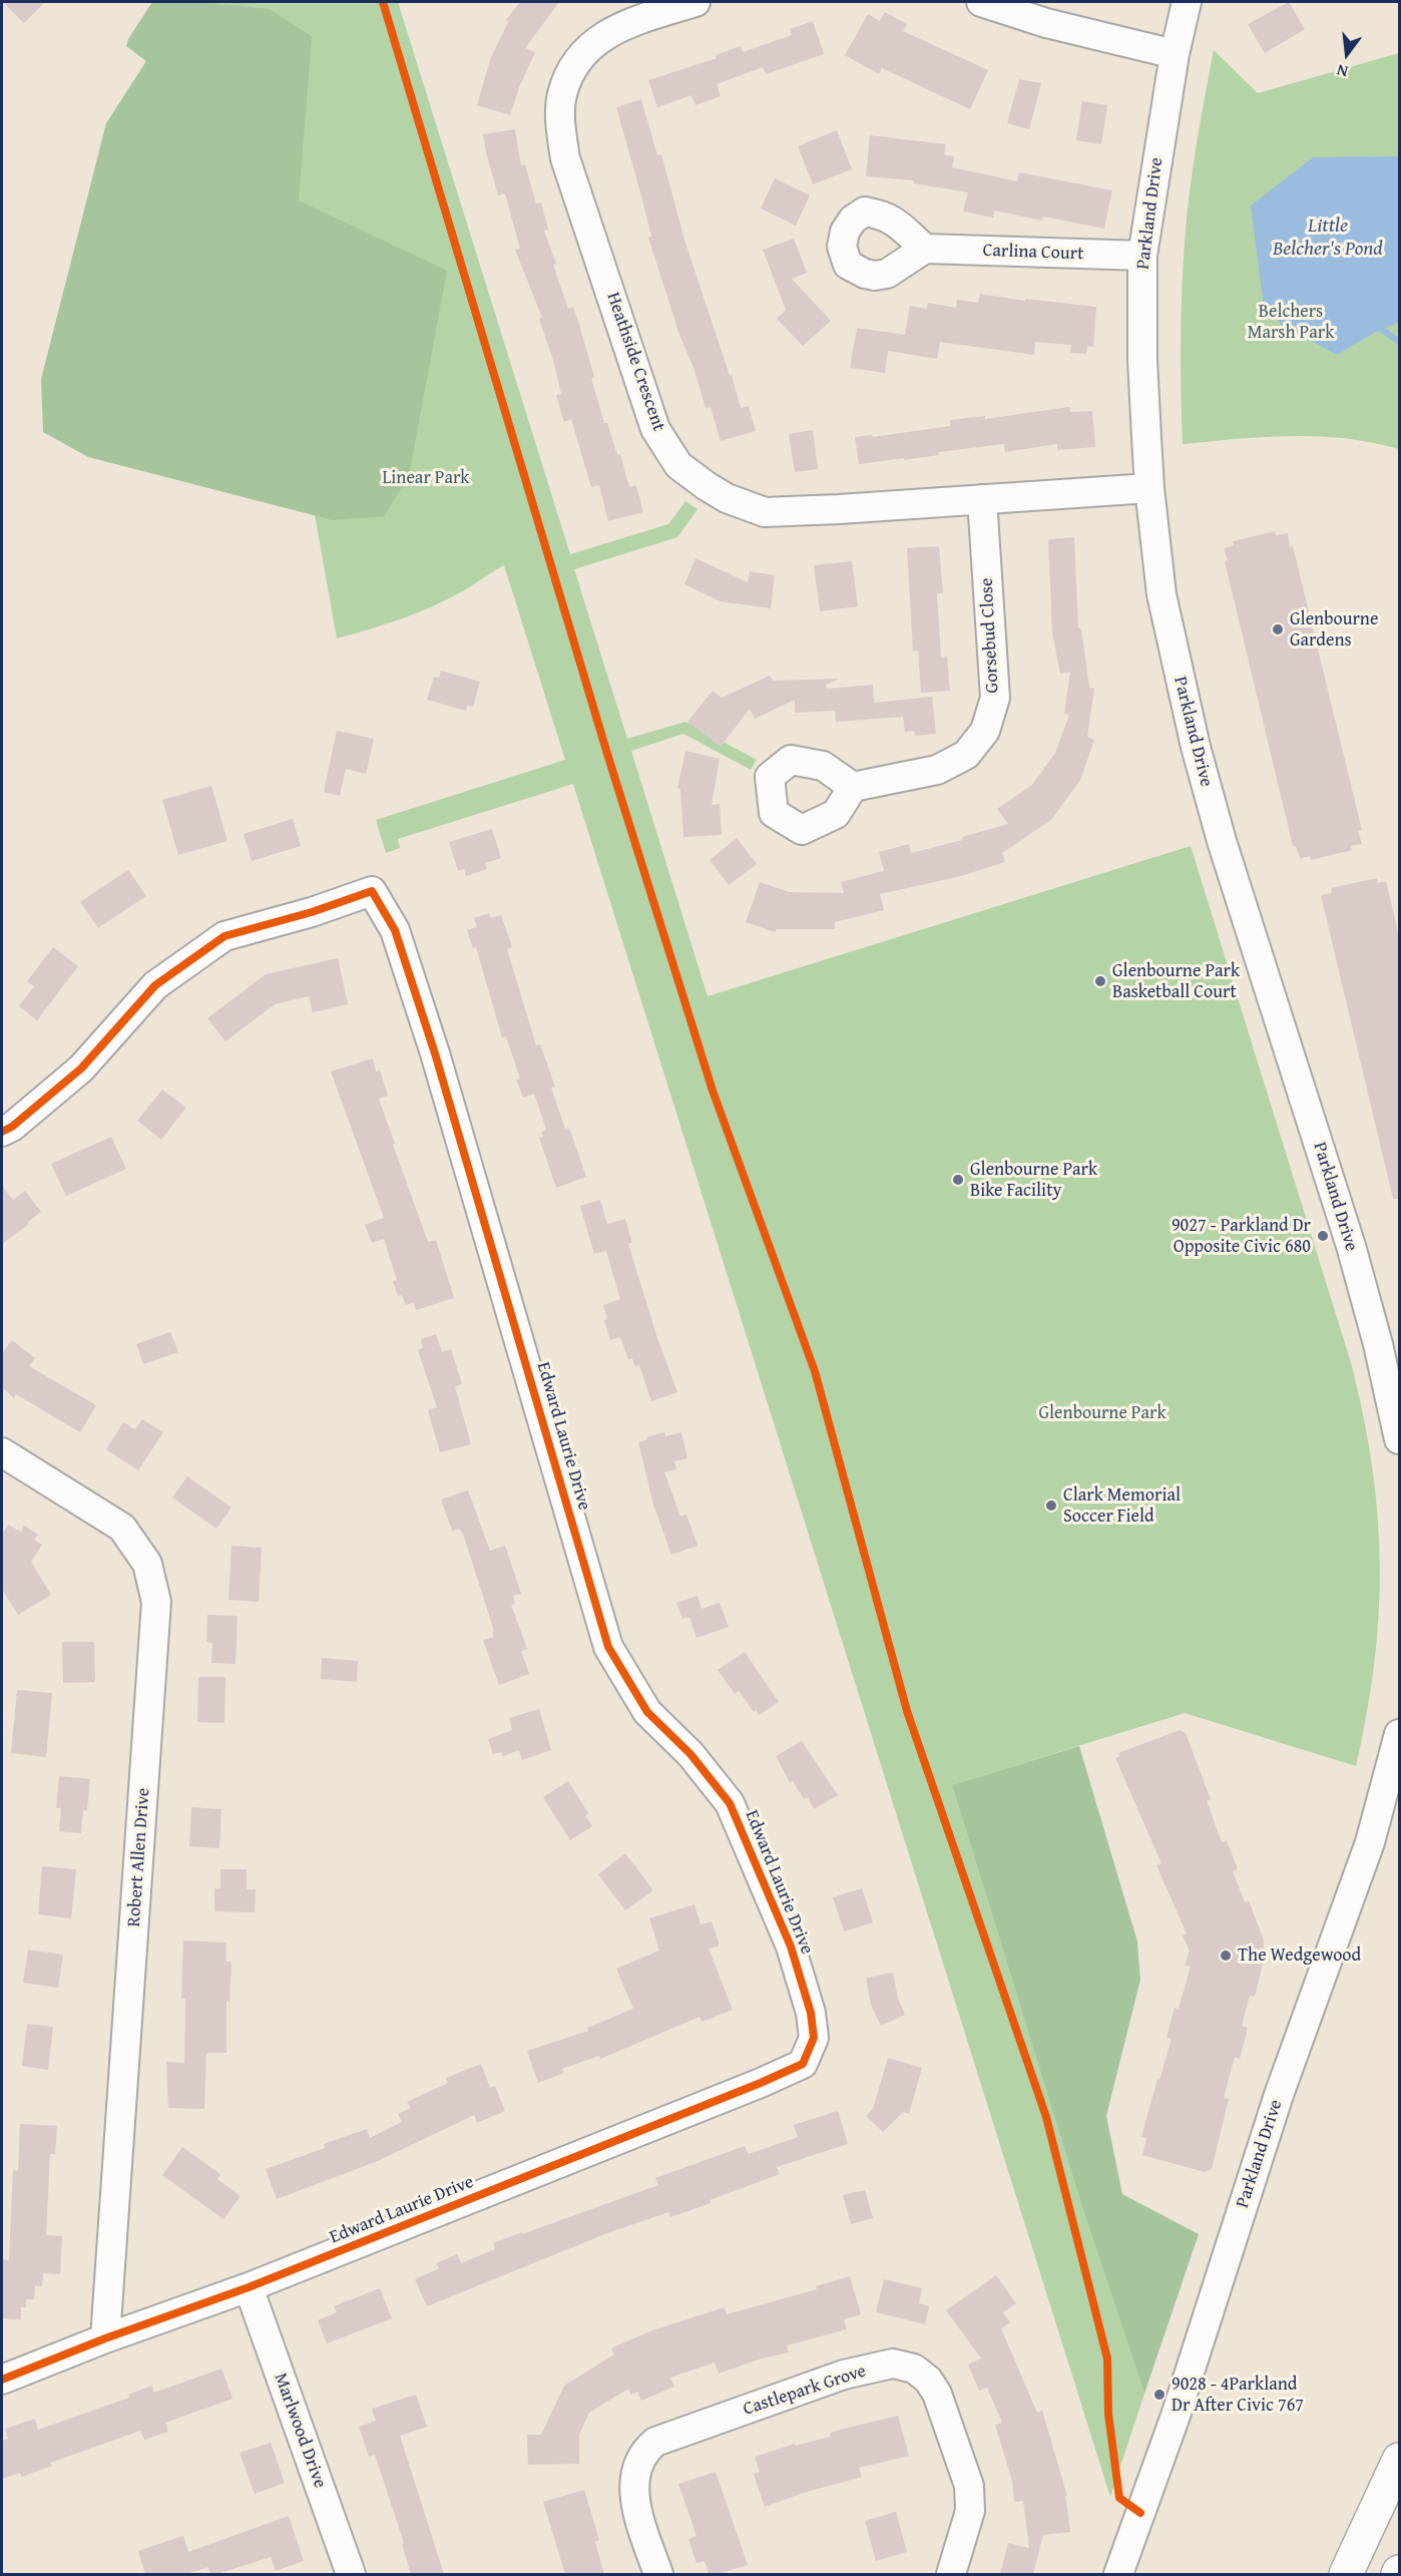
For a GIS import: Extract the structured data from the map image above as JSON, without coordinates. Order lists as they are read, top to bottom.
{
  "streets": {
    "street": [
      "Parkland Drive",
      "Carlina Court",
      "Heathside Crescent",
      "Gorsebud Close",
      "Edward Laurie Drive",
      "Robert Allen Drive",
      "Castlepark Grove",
      "Marlwood Drive"
    ]
  },
  "crossings": [
    ["Parkland Drive", "Carlina Court"],
    ["Parkland Drive", "Heathside Crescent"],
    ["Heathside Crescent", "Gorsebud Close"],
    ["Edward Laurie Drive", "Robert Allen Drive"],
    ["Edward Laurie Drive", "Marlwood Drive"]
  ],
  "water": ["Little Belcher's Pond"],
  "parks": ["Belchers Marsh Park", "Linear Park", "Glenbourne Park"],
  "places": [
    "Glenbourne Gardens",
    "Glenbourne Park Basketball Court",
    "Glenbourne Park Bike Facility",
    "9027 - Parkland Dr Opposite Civic 680",
    "Clark Memorial Soccer Field",
    "The Wedgewood",
    "9028 - 4Parkland Dr After Civic 767"
  ],
  "north": "bottom"
}
